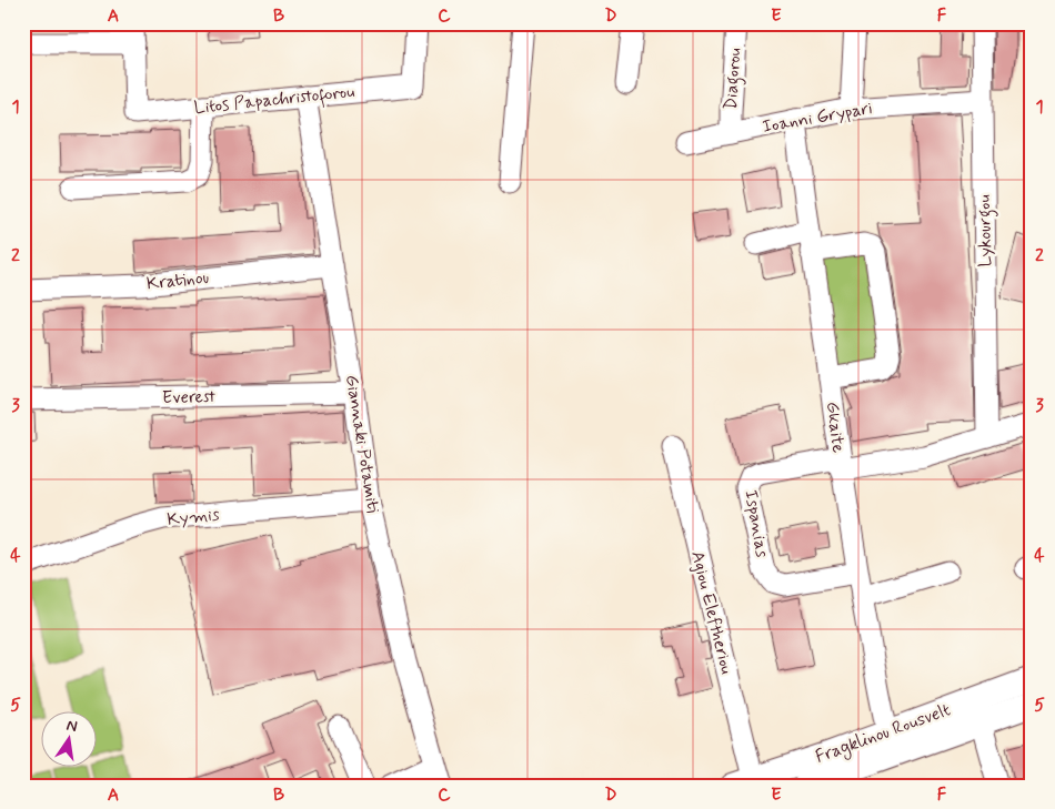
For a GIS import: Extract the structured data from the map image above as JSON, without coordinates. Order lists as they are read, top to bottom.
{
  "streets": {
    "main road": ["Fragklinou Rousvelt"],
    "street": [
      "Diagorou",
      "Litos Papachristoforou",
      "Ioanni Grypari",
      "Lykourgou",
      "Kratinou",
      "Everest",
      "Gkaite",
      "Giannaki Potamiti",
      "Kymis",
      "Ispanias",
      "Agiou Eleftheriou"
    ]
  },
  "crossings": [
    ["Diagorou", "Ioanni Grypari"],
    ["Litos Papachristoforou", "Giannaki Potamiti"],
    ["Ioanni Grypari", "Lykourgou"],
    ["Ioanni Grypari", "Gkaite"],
    ["Kratinou", "Giannaki Potamiti"],
    ["Everest", "Giannaki Potamiti"],
    ["Gkaite", "Ispanias"],
    ["Gkaite", "Fragklinou Rousvelt"],
    ["Giannaki Potamiti", "Kymis"],
    ["Agiou Eleftheriou", "Fragklinou Rousvelt"]
  ],
  "north": "top",
  "grid": {
    "columns": [
      "A",
      "B",
      "C",
      "D",
      "E",
      "F"
    ],
    "rows": [
      "1",
      "2",
      "3",
      "4",
      "5"
    ]
  }
}
